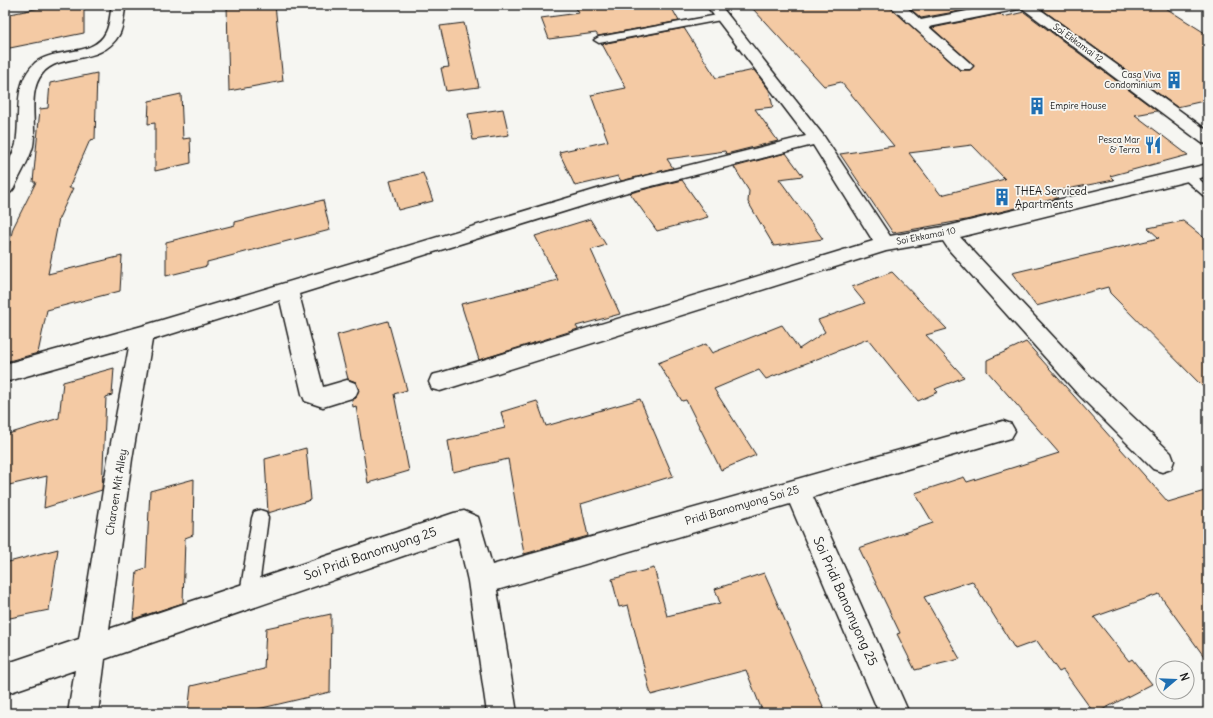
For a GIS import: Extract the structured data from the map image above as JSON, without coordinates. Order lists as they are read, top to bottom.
{
  "streets": {
    "street": [
      "Soi Ekkamai 12",
      "Soi Ekkamai 10",
      "Charoen Mit Alley",
      "Pridi Banomyong Soi 25",
      "Soi Pridi Banomyong 25"
    ]
  },
  "crossings": [
    ["Charoen Mit Alley", "Soi Pridi Banomyong 25"],
    ["Pridi Banomyong Soi 25", "Soi Pridi Banomyong 25"]
  ],
  "places": {
    "building": ["Casa Viva Condominium", "Empire House", "THEA Serviced Apartments"],
    "restaurant": ["Pesca Mar & Terra"]
  },
  "north": "right"
}
